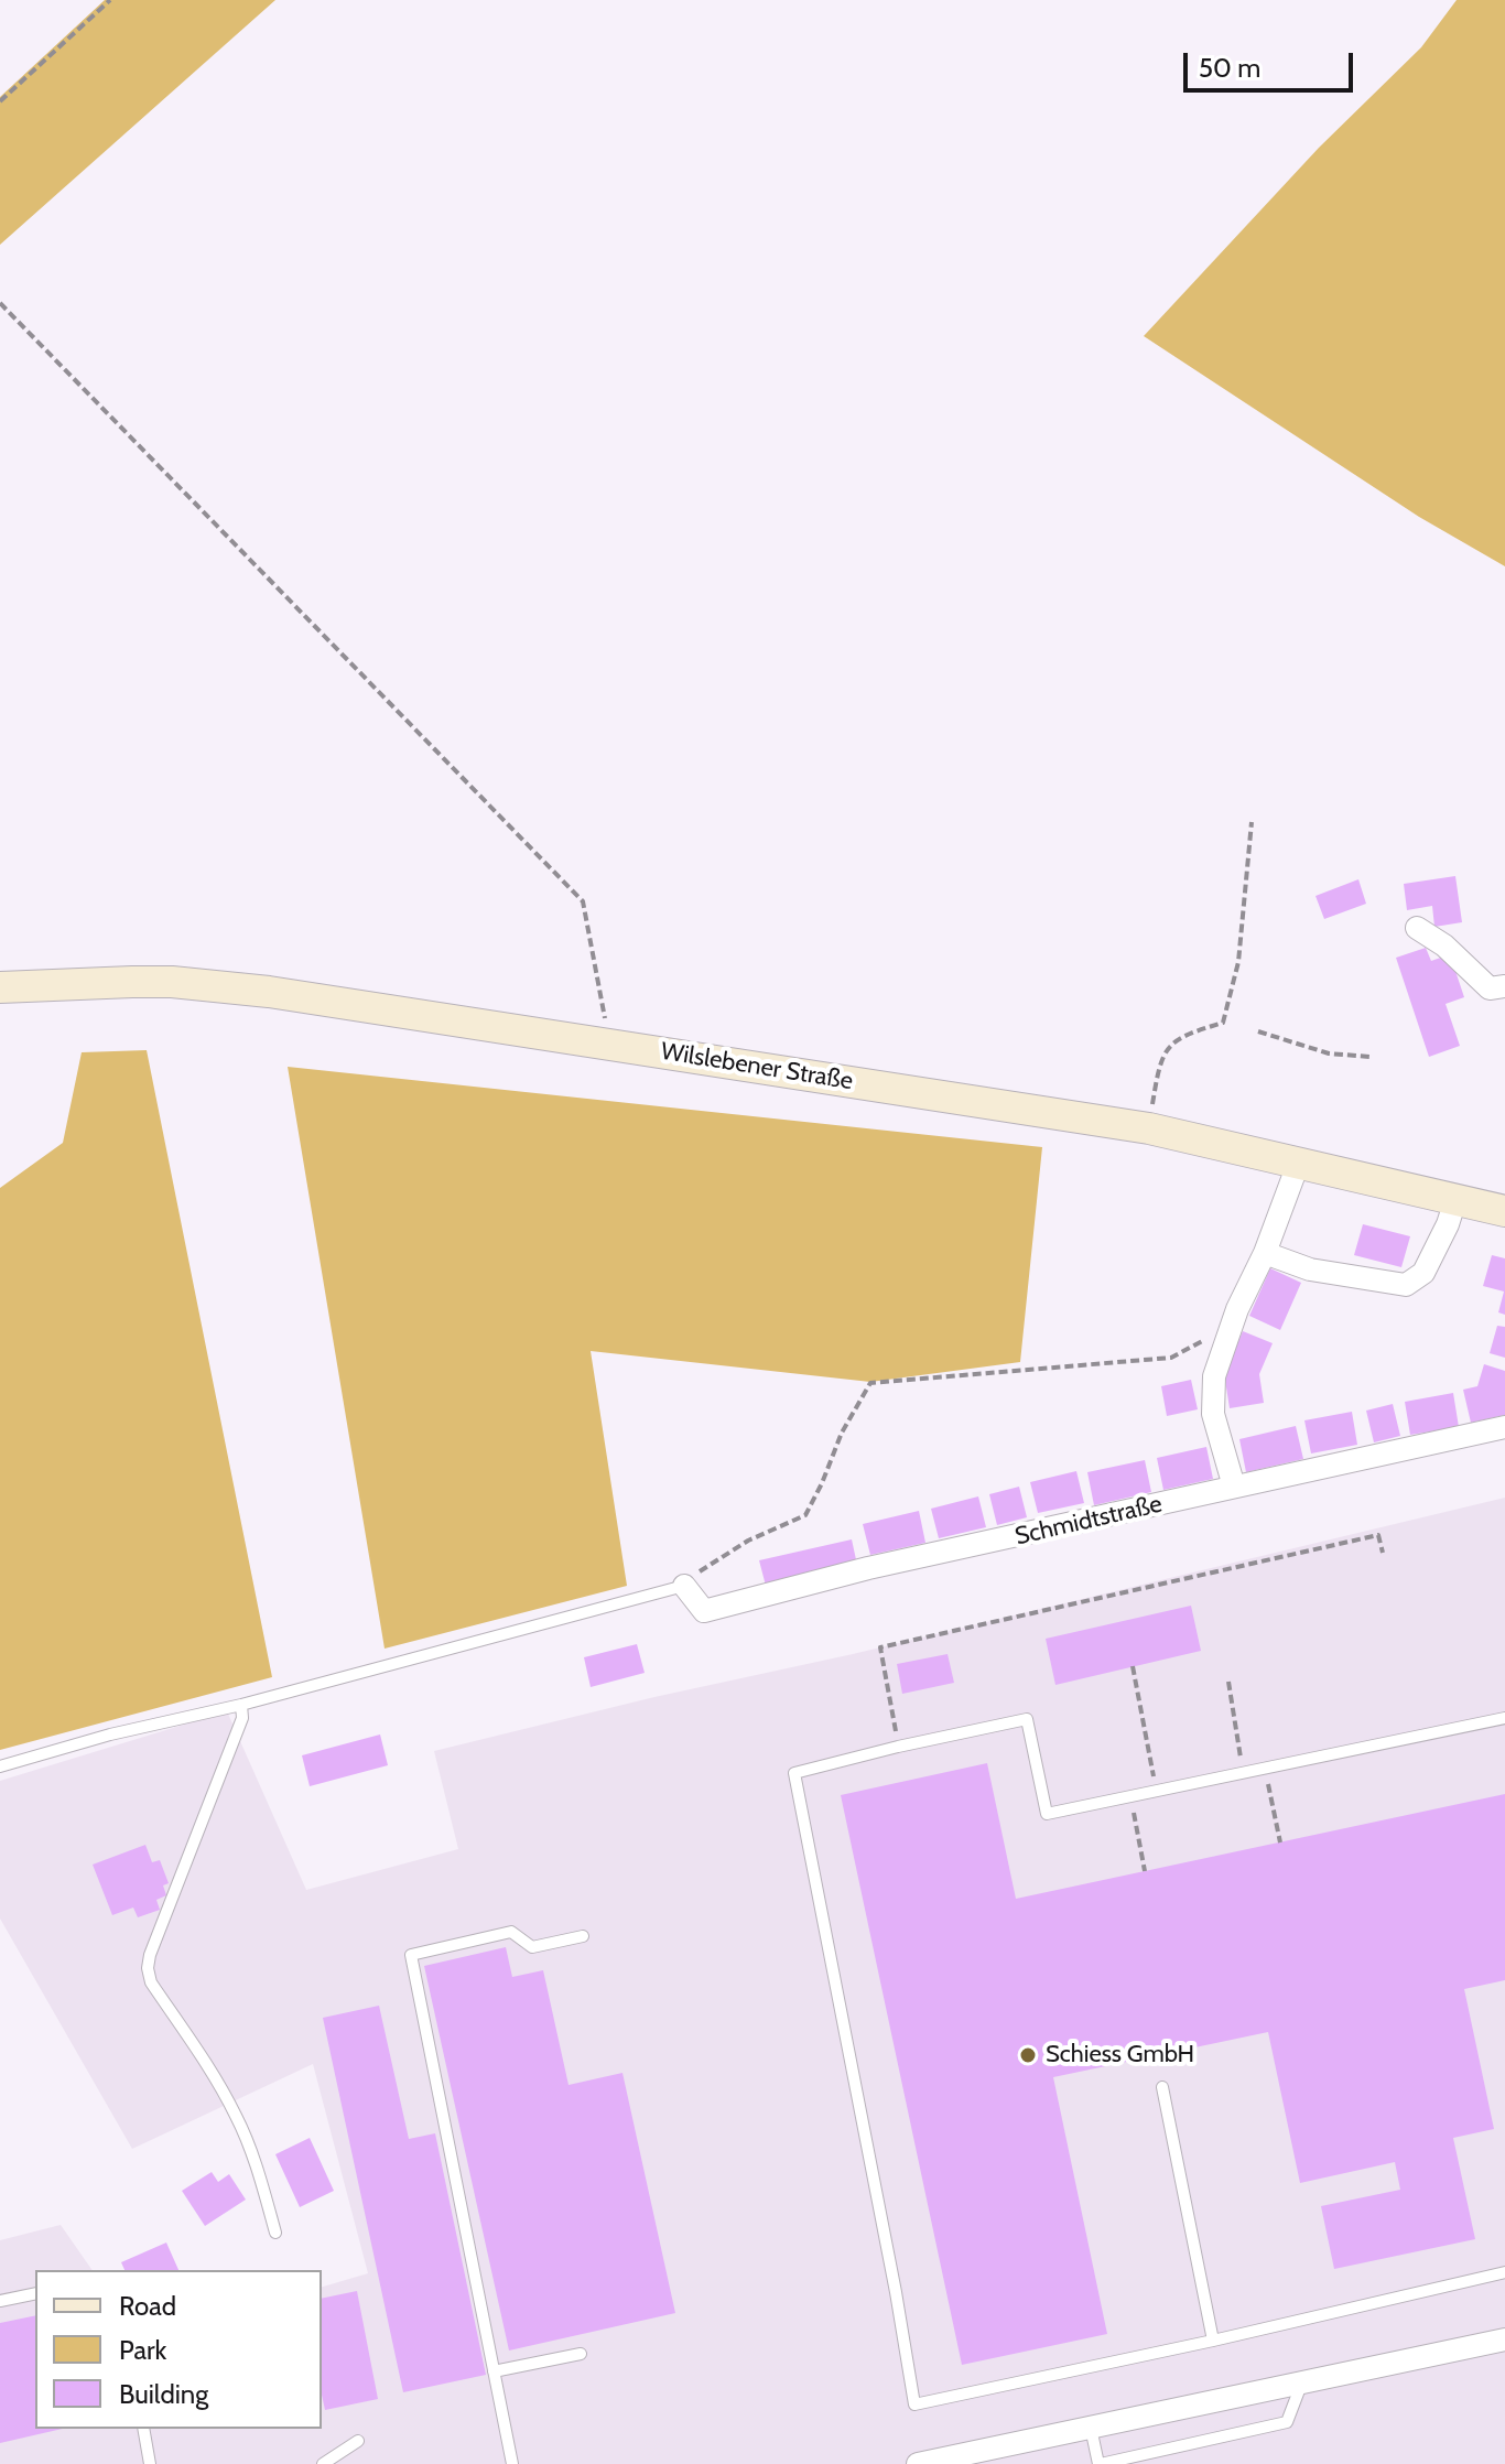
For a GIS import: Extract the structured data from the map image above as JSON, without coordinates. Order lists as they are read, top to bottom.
{
  "streets": {
    "street": ["Wilslebener Straße", "Schmidtstraße"]
  },
  "places": ["Schiess GmbH"],
  "legend": ["Road", "Park", "Building"],
  "scale_bar": "50 m"
}
